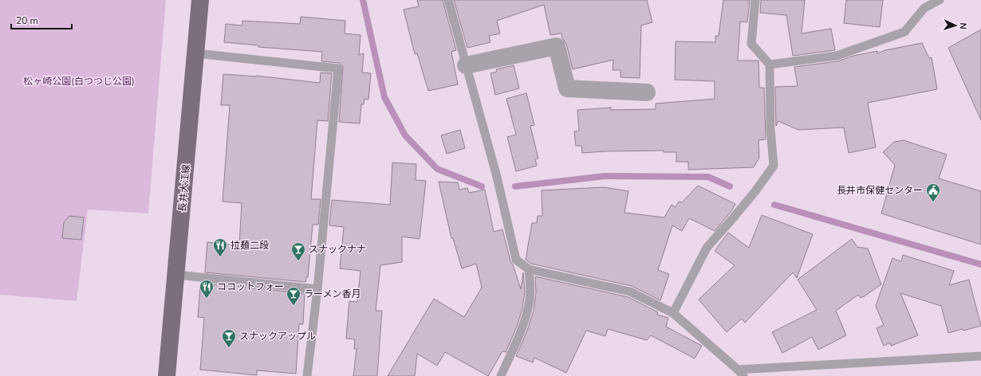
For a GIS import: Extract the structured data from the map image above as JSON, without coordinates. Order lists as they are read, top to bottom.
{
  "streets": {
    "main road": ["長井大江線"]
  },
  "parks": ["松ヶ崎公園(白つつじ公園)"],
  "places": {
    "public building": ["長井市保健センター"],
    "restaurant": ["拉麺二段", "ココットフォー"],
    "bar": ["スナックナナ", "ラーメン香月", "スナックアップル"]
  },
  "scale_bar": "20 m",
  "north": "right"
}
